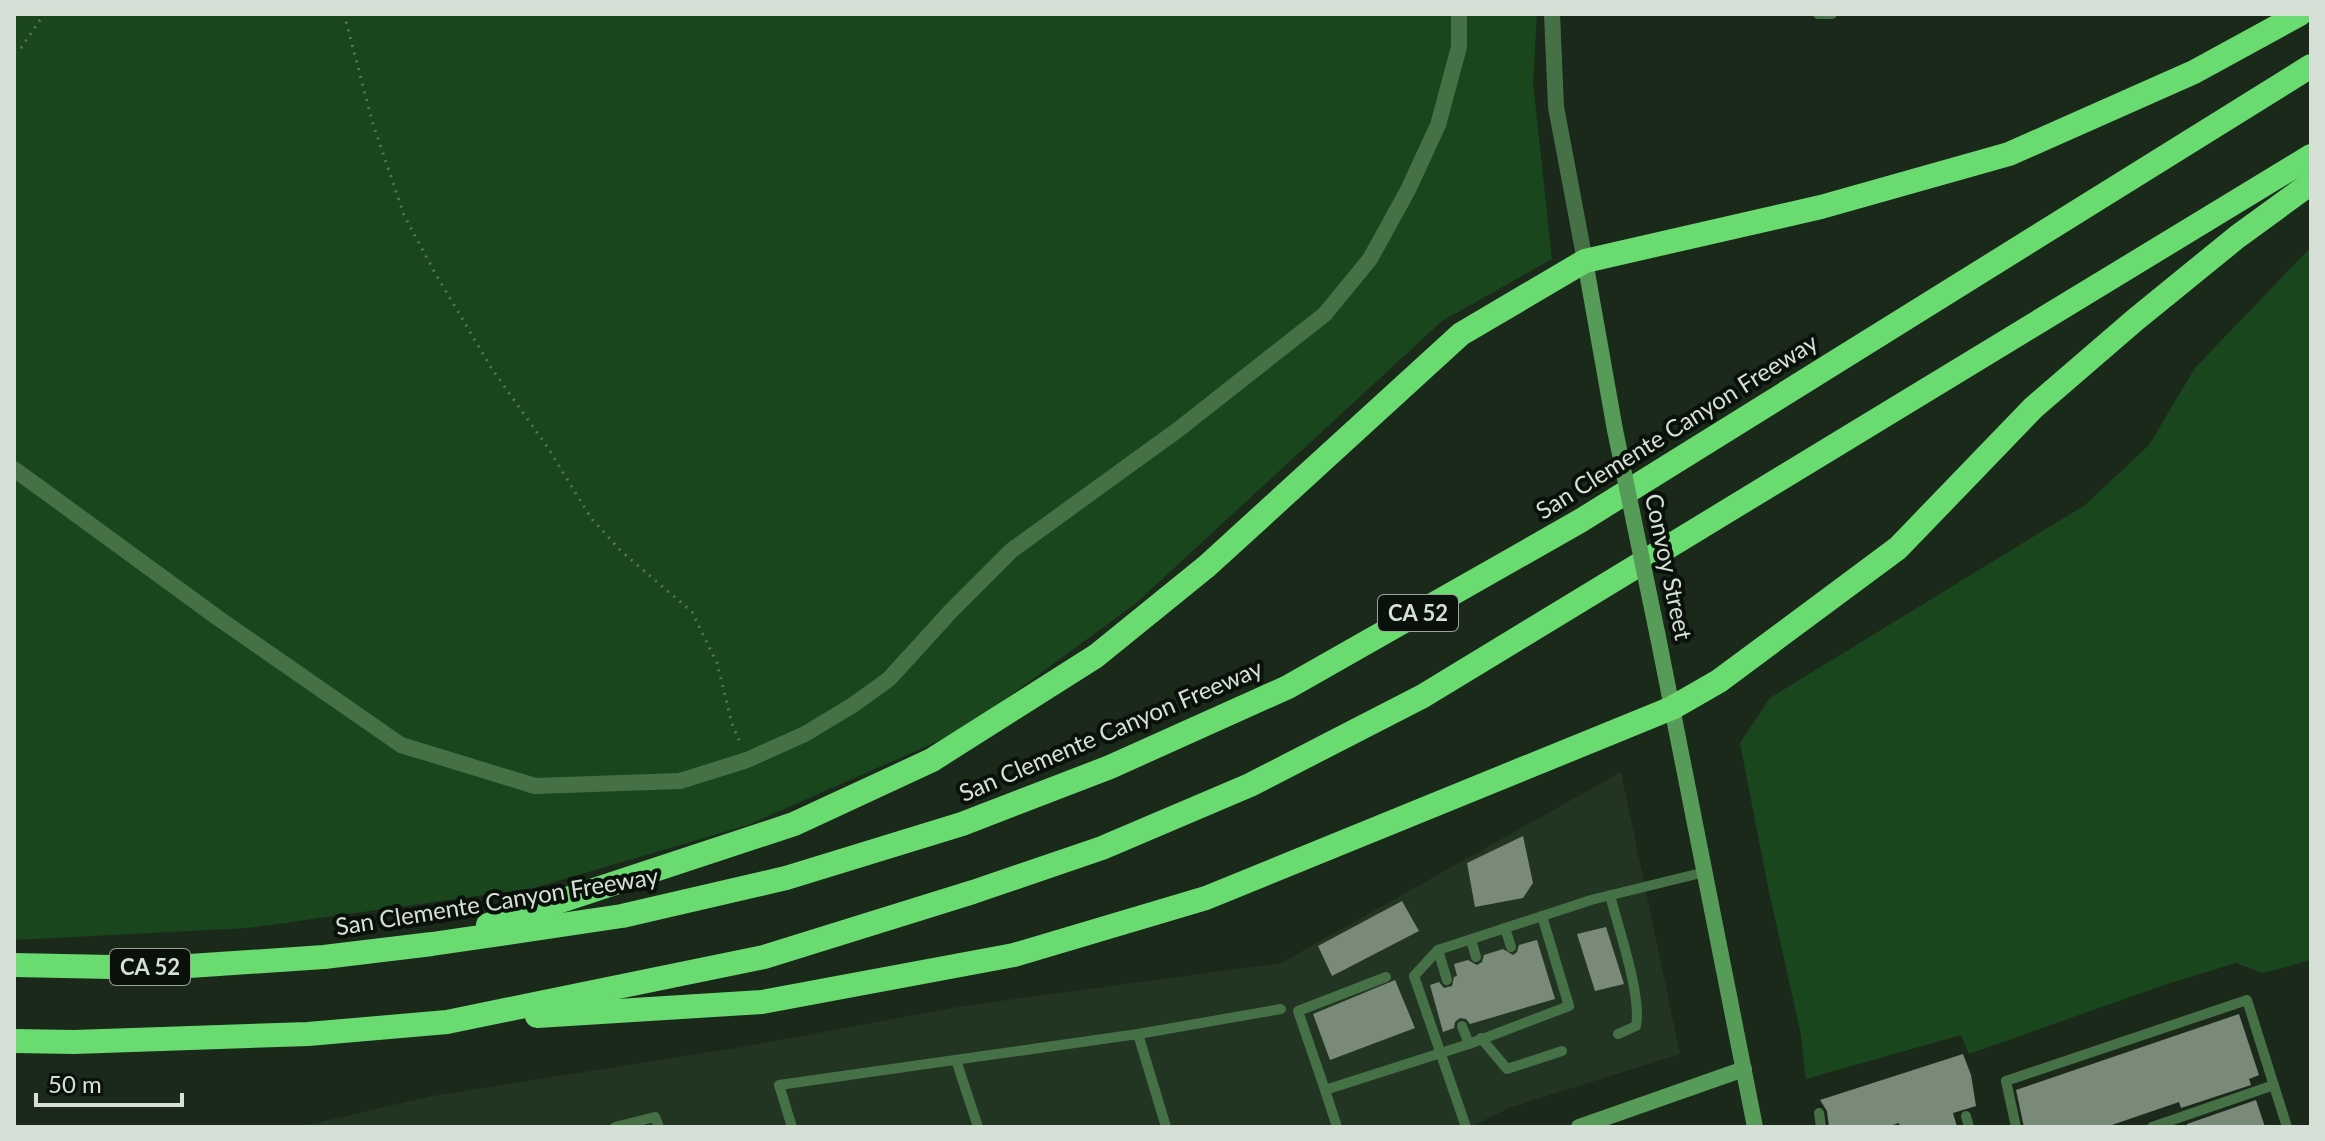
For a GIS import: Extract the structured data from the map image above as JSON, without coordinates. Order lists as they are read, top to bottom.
{
  "streets": {
    "highway": ["San Clemente Canyon Freeway", "CA 52"],
    "main road": ["Convoy Street"]
  },
  "scale_bar": "50 m"
}
